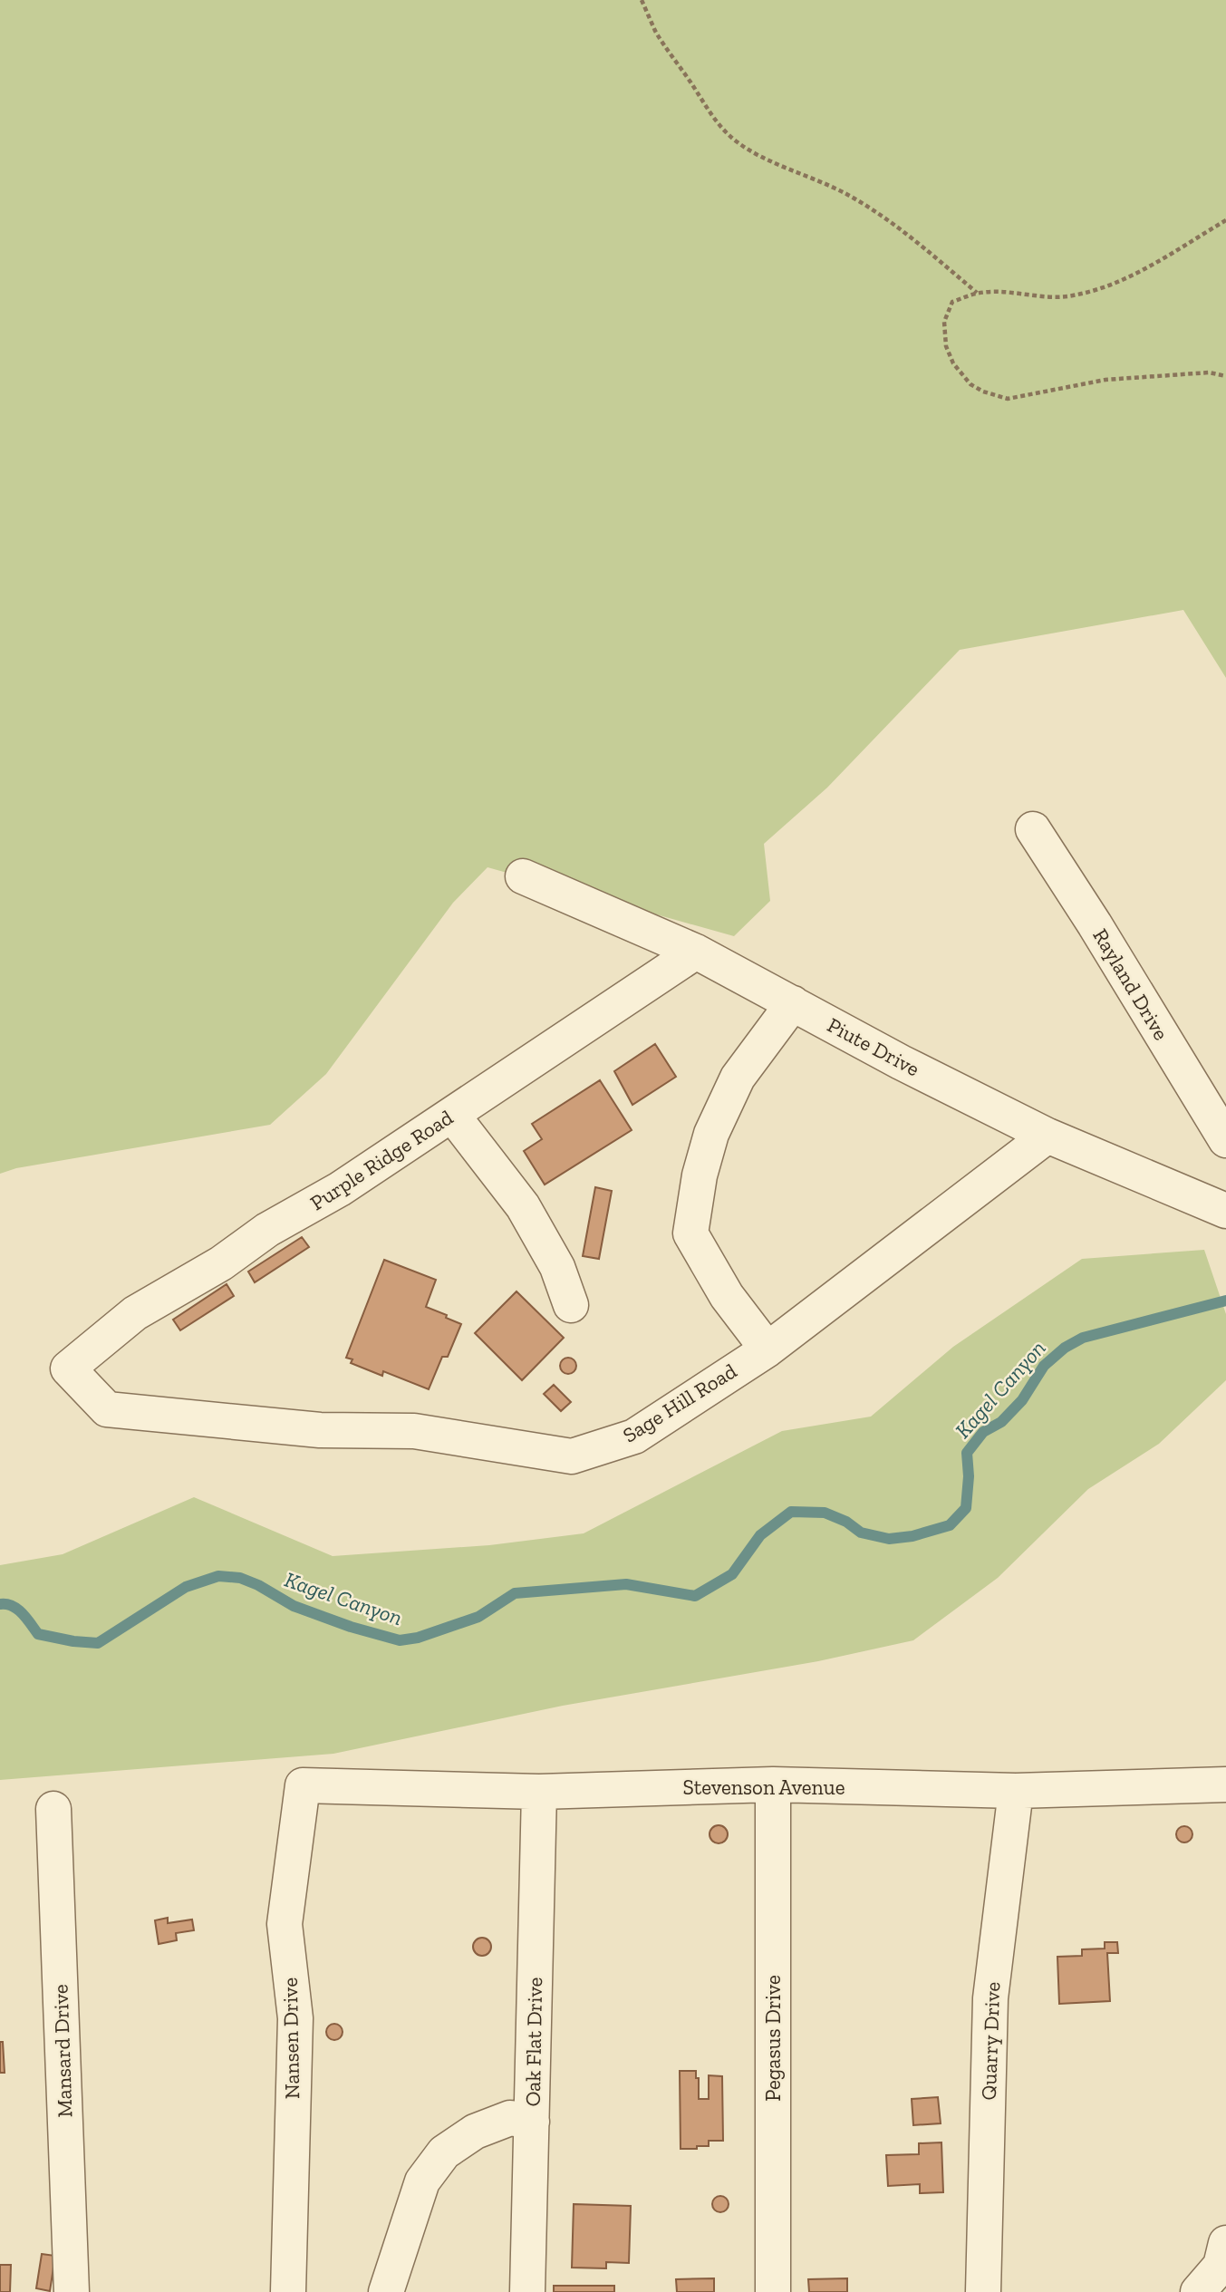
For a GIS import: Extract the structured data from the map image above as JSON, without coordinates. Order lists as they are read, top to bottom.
{
  "streets": {
    "street": [
      "Rayland Drive",
      "Piute Drive",
      "Purple Ridge Road",
      "Sage Hill Road",
      "Stevenson Avenue",
      "Nansen Drive",
      "Pegasus Drive",
      "Quarry Drive",
      "Oak Flat Drive",
      "Mansard Drive"
    ]
  },
  "crossings": [
    ["Piute Drive", "Purple Ridge Road"],
    ["Piute Drive", "Sage Hill Road"],
    ["Purple Ridge Road", "Sage Hill Road"],
    ["Stevenson Avenue", "Nansen Drive"],
    ["Stevenson Avenue", "Pegasus Drive"],
    ["Stevenson Avenue", "Quarry Drive"],
    ["Stevenson Avenue", "Oak Flat Drive"]
  ],
  "water": ["Kagel Canyon"]
}
